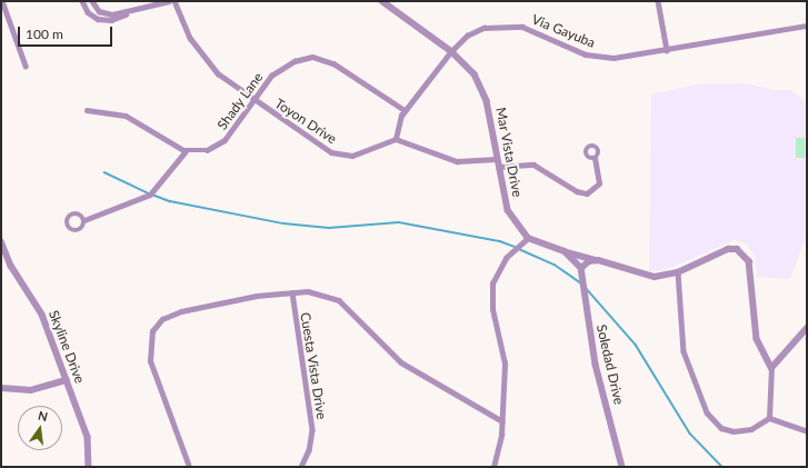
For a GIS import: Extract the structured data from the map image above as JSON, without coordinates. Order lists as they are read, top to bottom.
{
  "streets": {
    "street": [
      "Via Gayuba",
      "Shady Lane",
      "Toyon Drive",
      "Mar Vista Drive",
      "Skyline Drive",
      "Soledad Drive",
      "Cuesta Vista Drive"
    ]
  },
  "crossings": [
    ["Via Gayuba", "Shady Lane"],
    ["Via Gayuba", "Toyon Drive"],
    ["Via Gayuba", "Mar Vista Drive"],
    ["Shady Lane", "Toyon Drive"]
  ],
  "scale_bar": "100 m",
  "north": "top"
}
